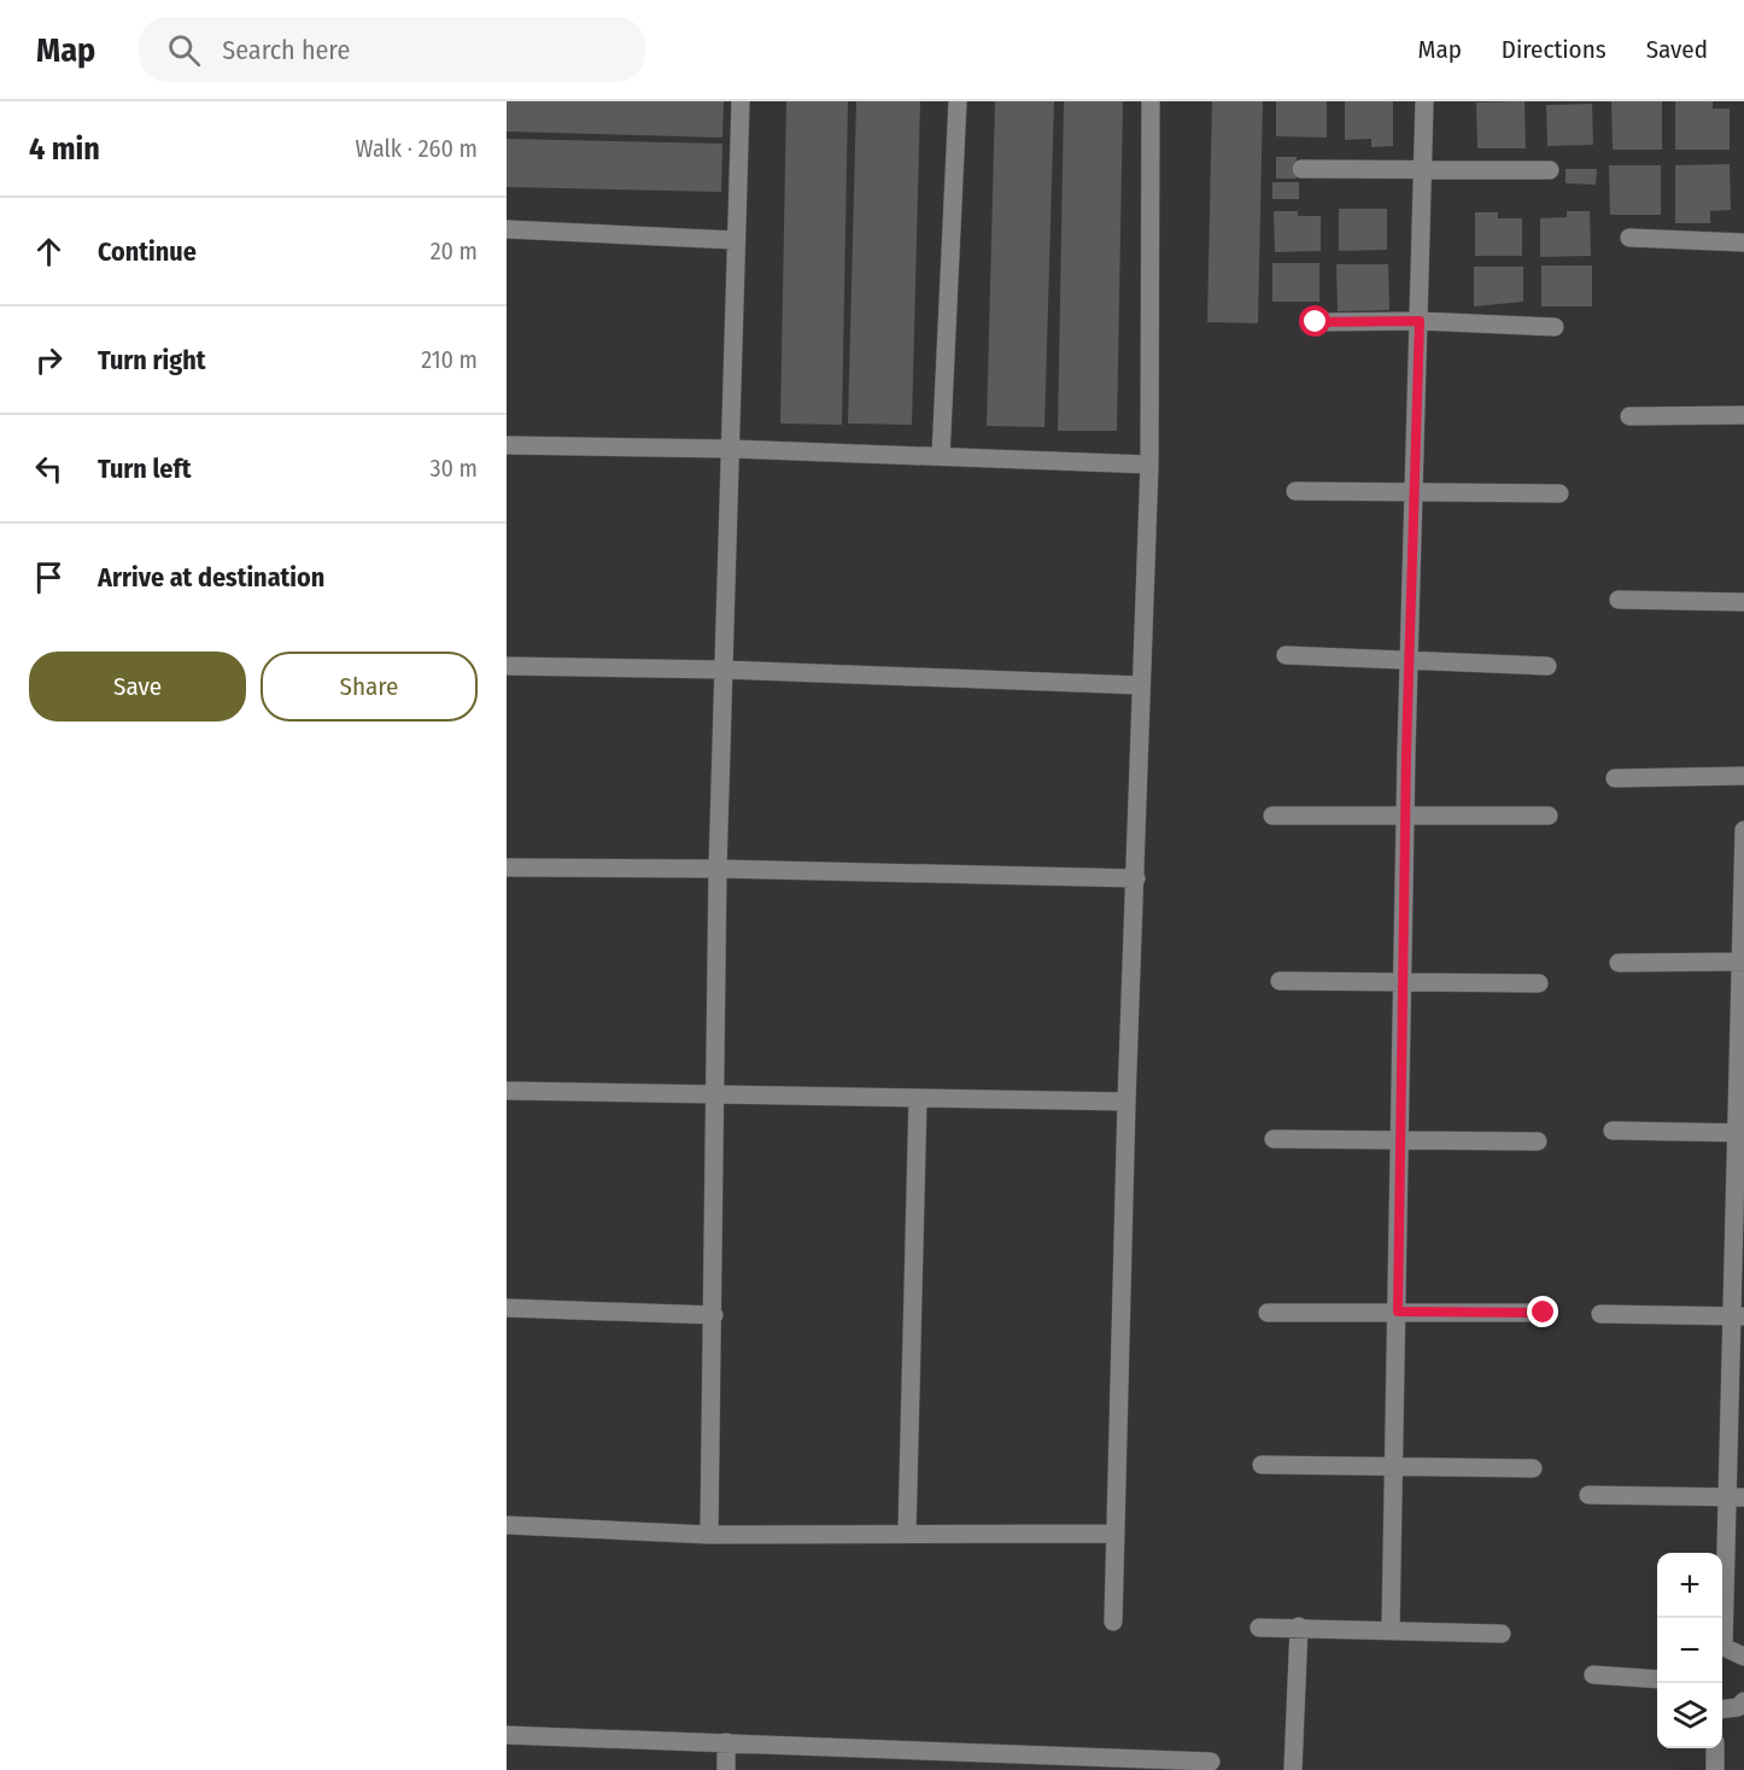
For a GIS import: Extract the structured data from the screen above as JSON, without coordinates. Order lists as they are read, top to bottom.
{
  "page": {
    "header": "Map",
    "search": "Search here",
    "nav": ["Map", "Directions", "Saved"],
    "heading": ["4 min", "Walk · 260 m"],
    "list": [
      ["Continue", "20 m"],
      ["Turn right", "210 m"],
      ["Turn left", "30 m"],
      "Arrive at destination"
    ],
    "buttons": ["Save", "Share"],
    "map_buttons": ["+", "−"]
  }
}
